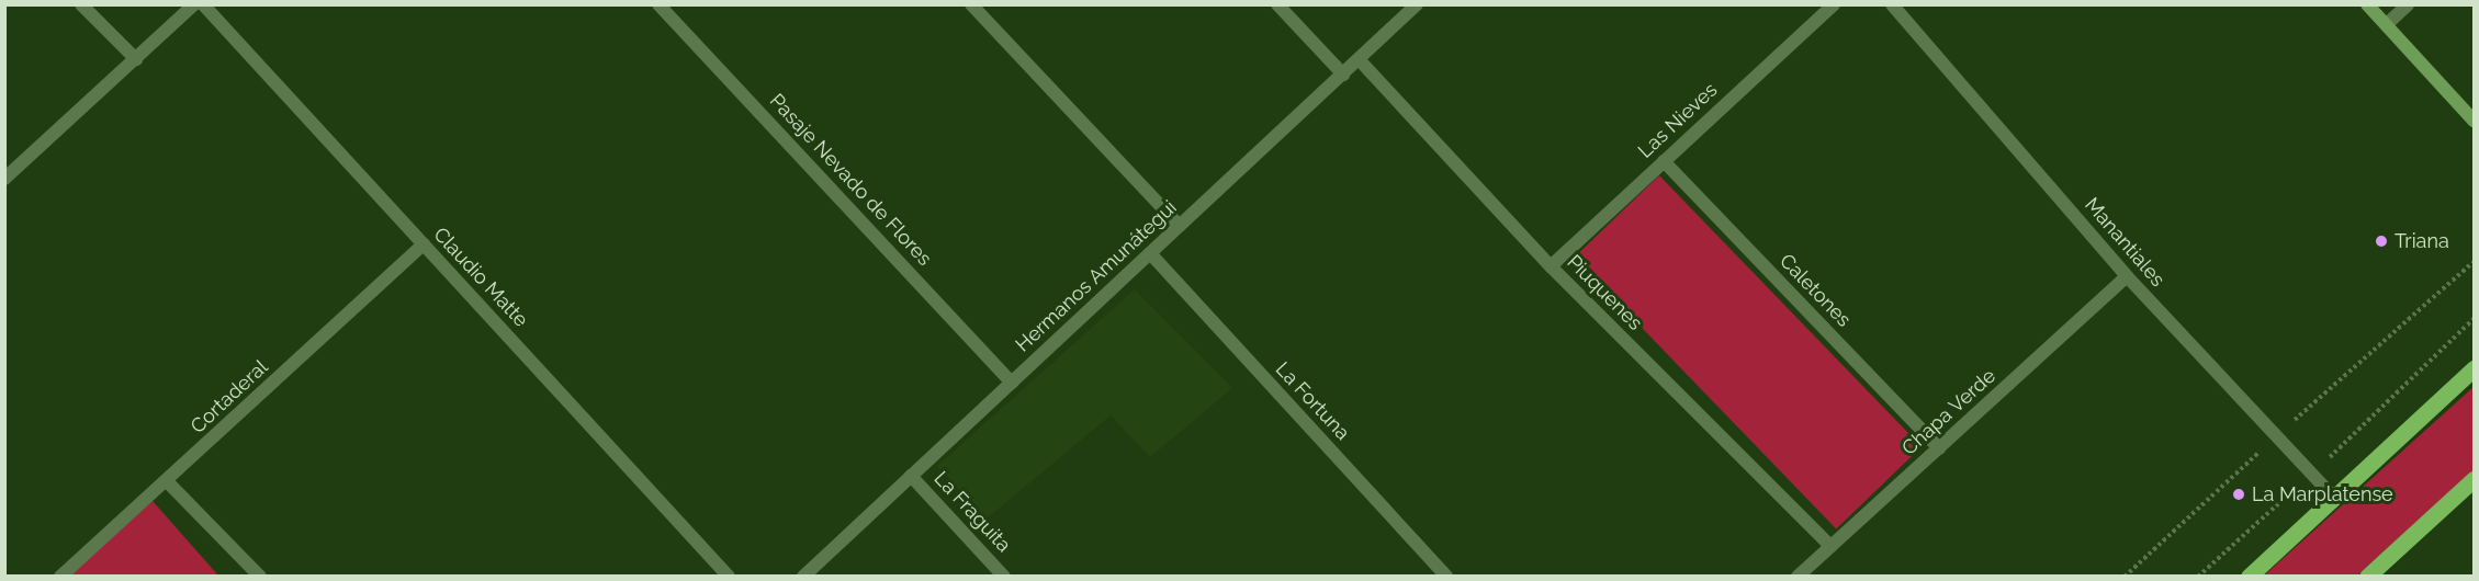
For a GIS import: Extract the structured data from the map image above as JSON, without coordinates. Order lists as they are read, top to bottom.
{
  "streets": {
    "street": [
      "Las Nieves",
      "Pasaje Nevado de Flores",
      "Manantiales",
      "Hermanos Amunátegui",
      "Claudio Matte",
      "Caletones",
      "Piuquenes",
      "Cortaderal",
      "La Fortuna",
      "Chapa Verde",
      "La Fraguita"
    ]
  },
  "crossings": [
    ["Las Nieves", "Caletones"],
    ["Las Nieves", "Piuquenes"],
    ["Pasaje Nevado de Flores", "Hermanos Amunátegui"],
    ["Manantiales", "Chapa Verde"],
    ["Hermanos Amunátegui", "Piuquenes"],
    ["Hermanos Amunátegui", "La Fortuna"],
    ["Hermanos Amunátegui", "La Fraguita"],
    ["Claudio Matte", "Cortaderal"],
    ["Caletones", "Chapa Verde"],
    ["Piuquenes", "Chapa Verde"]
  ],
  "places": ["Triana", "La Marplatense"]
}
